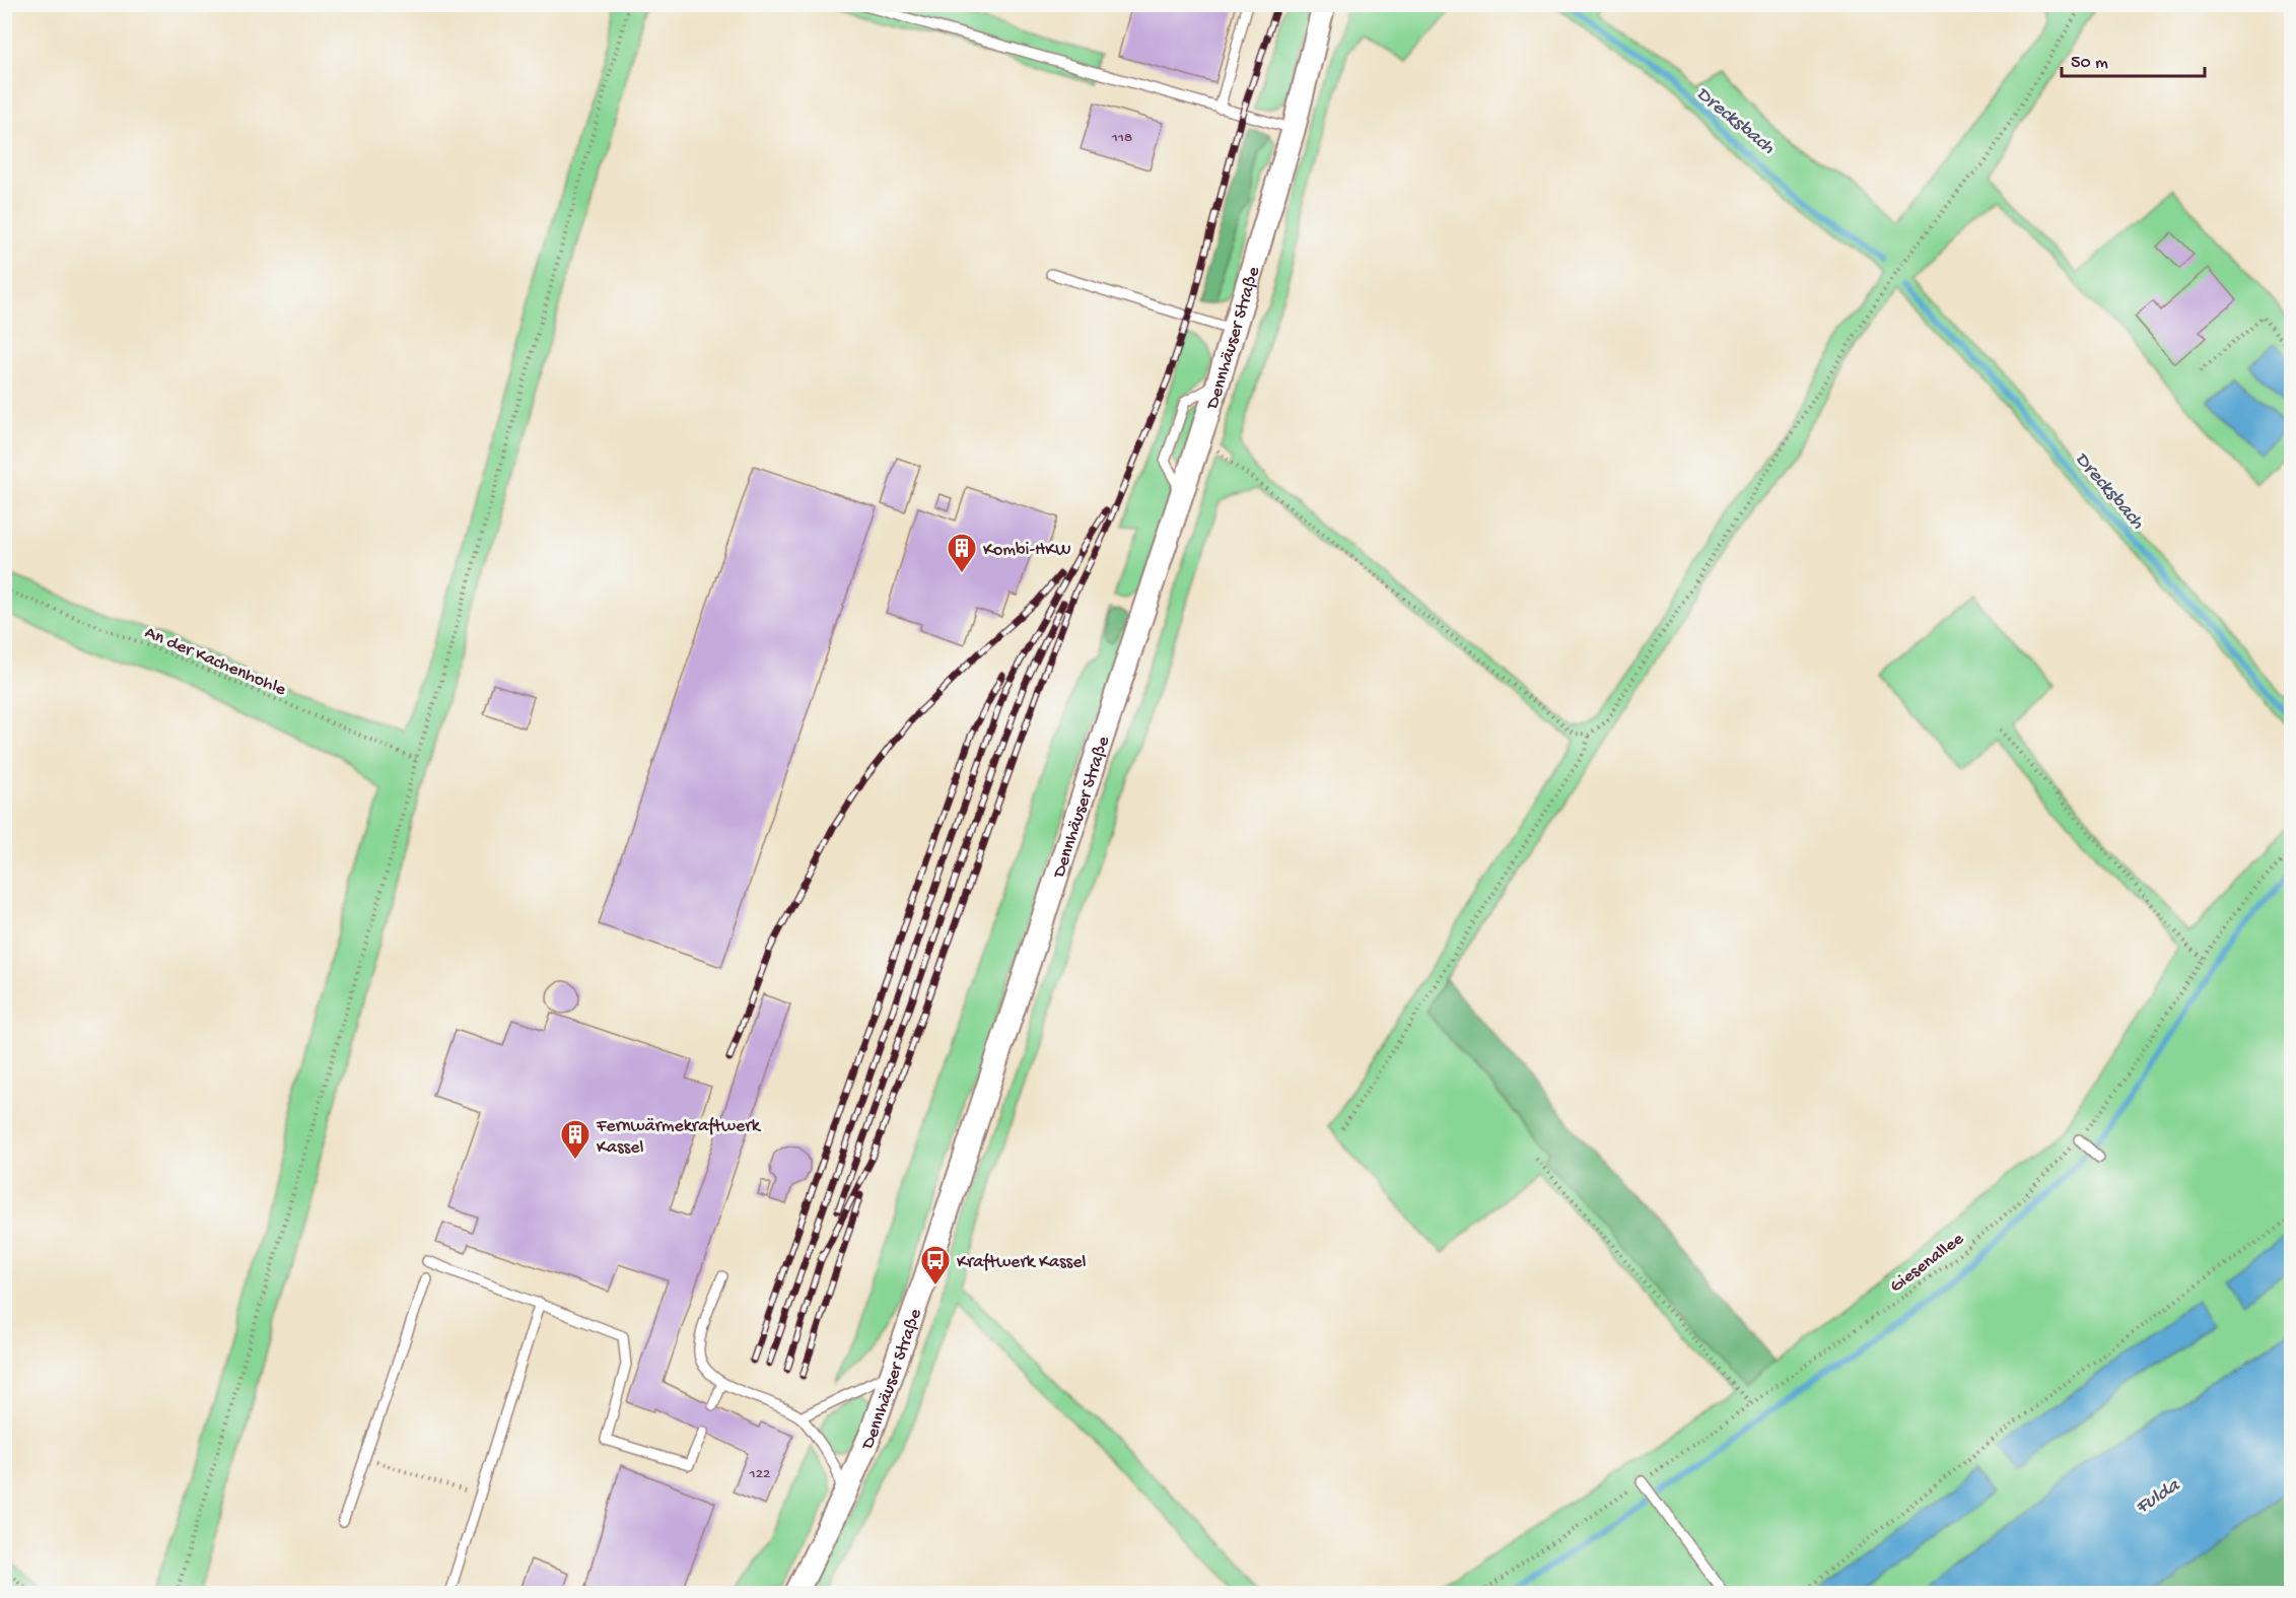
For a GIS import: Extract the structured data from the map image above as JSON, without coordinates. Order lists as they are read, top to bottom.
{
  "streets": {
    "street": ["Dennhäuser Straße"],
    "path": ["An der Kachenhohle", "Giesenallee"]
  },
  "water": ["Drecksbach", "Fulda"],
  "places": {
    "building": ["Kombi-HKW", "Fernwärmekraftwerk Kassel"],
    "bus stop": ["Kraftwerk Kassel"]
  },
  "house_numbers": ["118", "122"],
  "scale_bar": "50 m"
}
